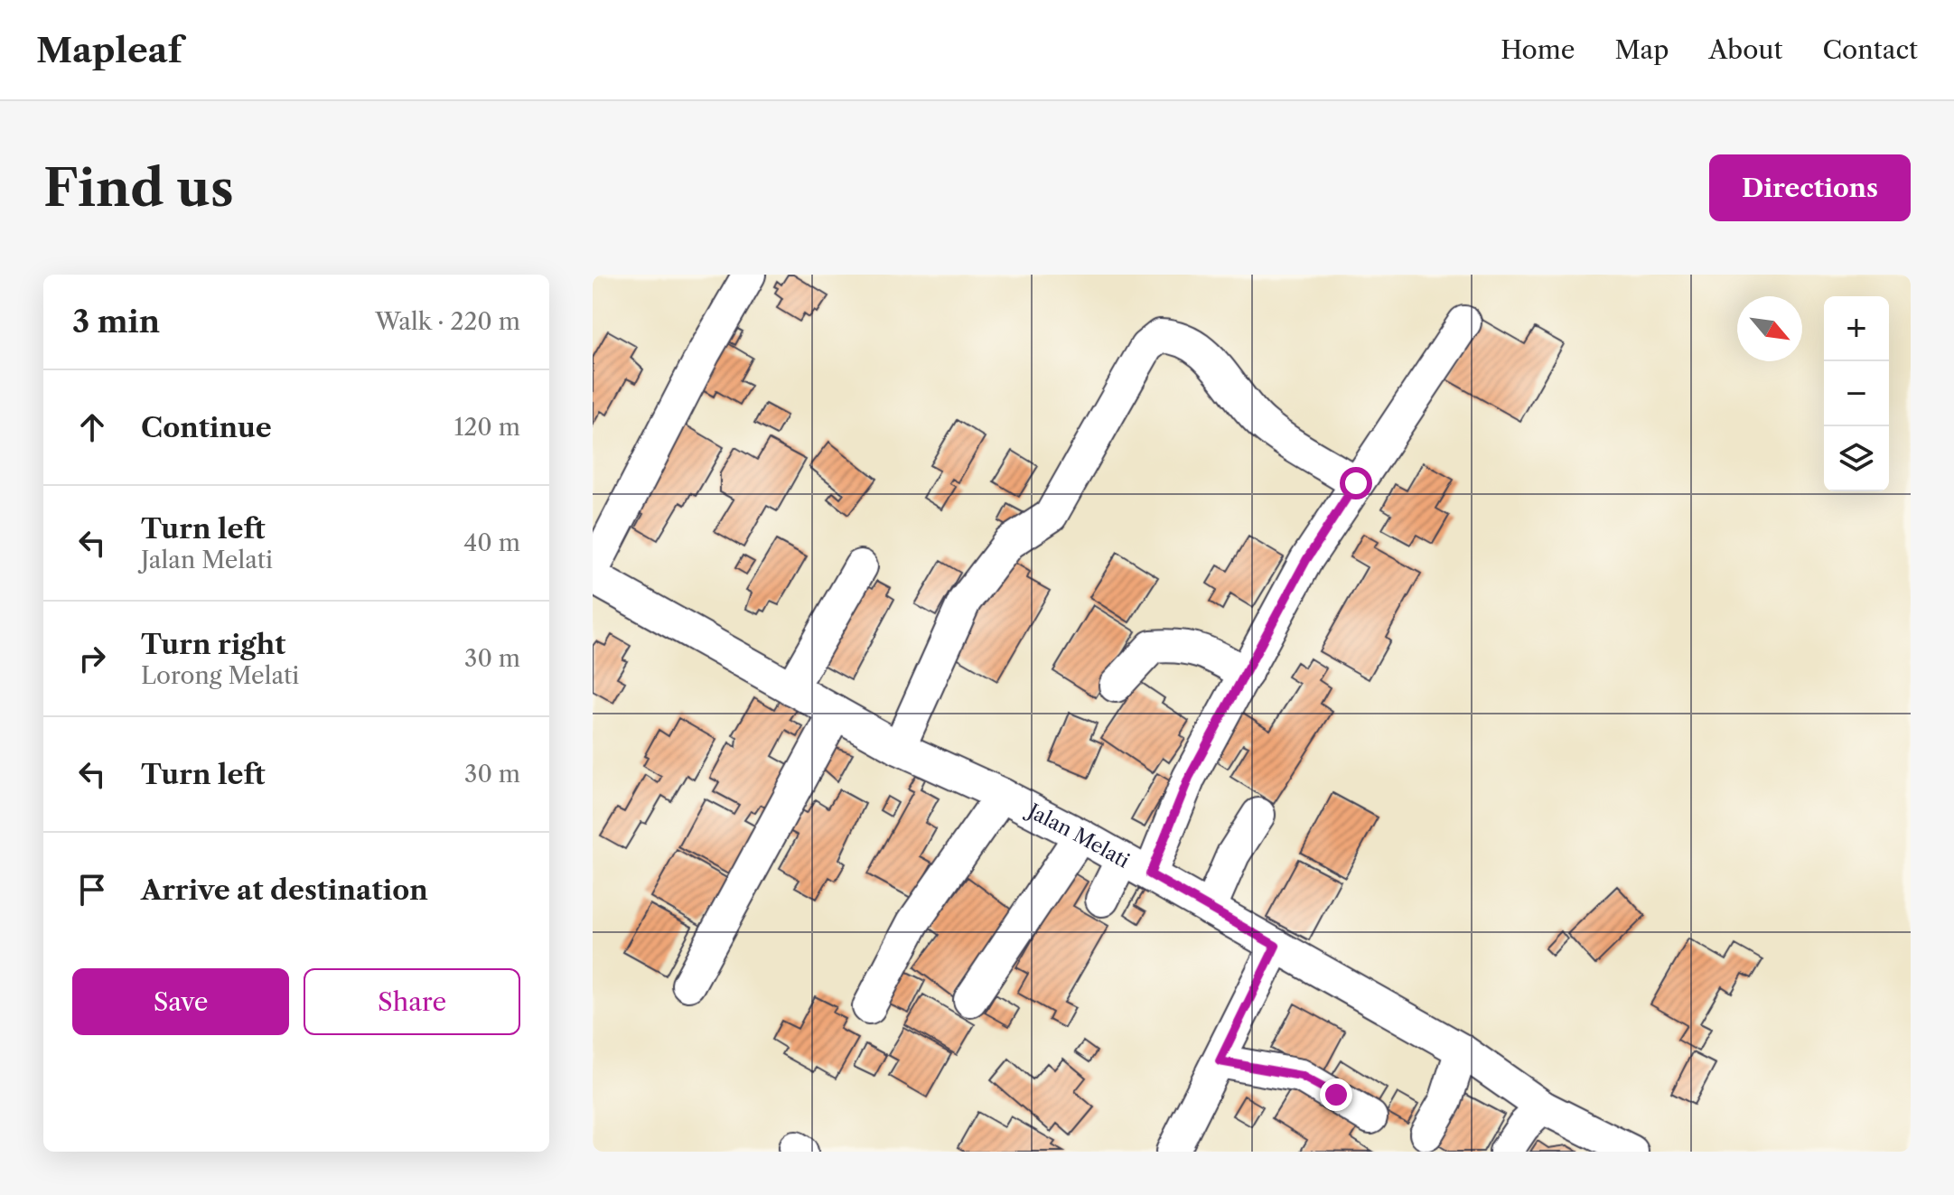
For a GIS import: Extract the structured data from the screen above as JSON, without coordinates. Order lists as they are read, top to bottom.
{
  "streets": {
    "street": ["Jalan Melati"]
  },
  "north": "bottom right",
  "page": {
    "header": "Mapleaf",
    "nav": [
      "Home",
      "Map",
      "About",
      "Contact"
    ],
    "buttons": [
      "Directions",
      ["Save", "Share"]
    ],
    "title": "Find us",
    "heading": ["3 min", "Walk · 220 m"],
    "map_buttons": ["+", "−"],
    "list": [
      ["Continue", "120 m"],
      ["Turn left", "Jalan Melati", "40 m"],
      ["Turn right", "Lorong Melati", "30 m"],
      ["Turn left", "30 m"],
      "Arrive at destination"
    ]
  }
}
